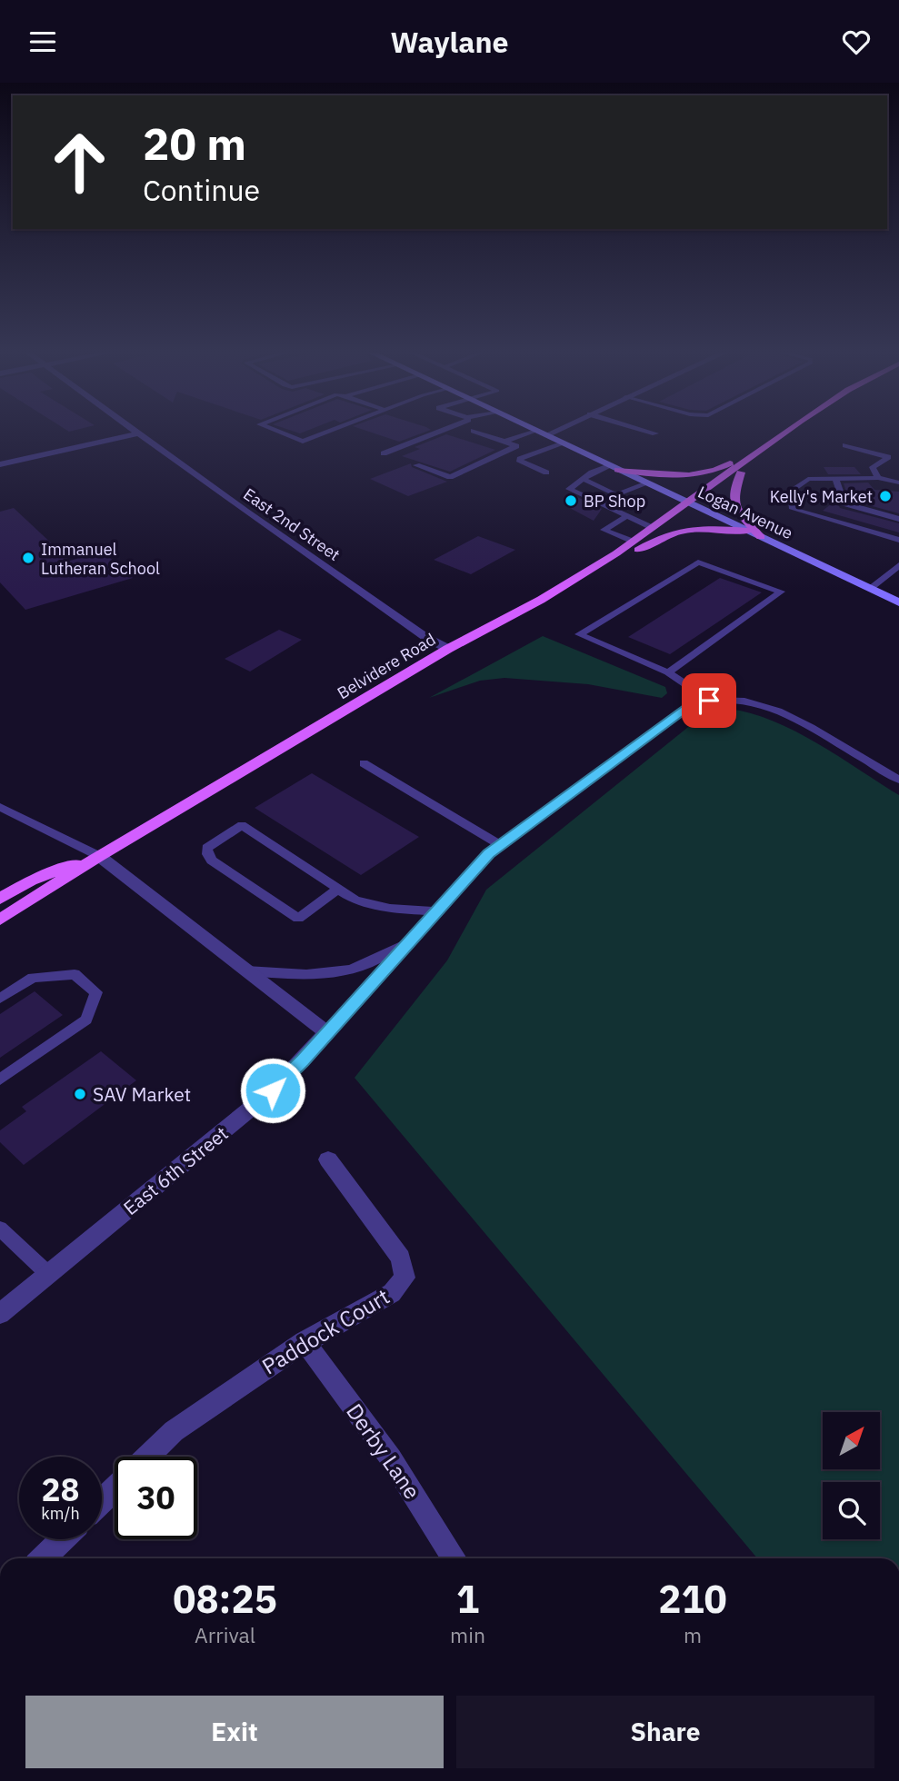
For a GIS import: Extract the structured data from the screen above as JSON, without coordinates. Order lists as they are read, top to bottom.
{
  "streets": {
    "main road": ["Logan Avenue", "Belvidere Road"],
    "street": [
      "East 2nd Street",
      "East 6th Street",
      "Paddock Court",
      "Derby Lane"
    ]
  },
  "crossings": [
    ["Logan Avenue", "Belvidere Road"],
    ["East 2nd Street", "Belvidere Road"],
    ["Paddock Court", "Derby Lane"]
  ],
  "places": [
    "Kelly's Market",
    "BP Shop",
    "Immanuel Lutheran School",
    "SAV Market"
  ],
  "north": "top right",
  "page": {
    "header": "Waylane",
    "turn": ["20 m", "Continue"],
    "speed": "28 km/h",
    "limit": "30",
    "eta": [
      "08:25",
      "Arrival",
      "1",
      "min",
      "210",
      "m"
    ],
    "buttons": ["Exit", "Share"]
  }
}
